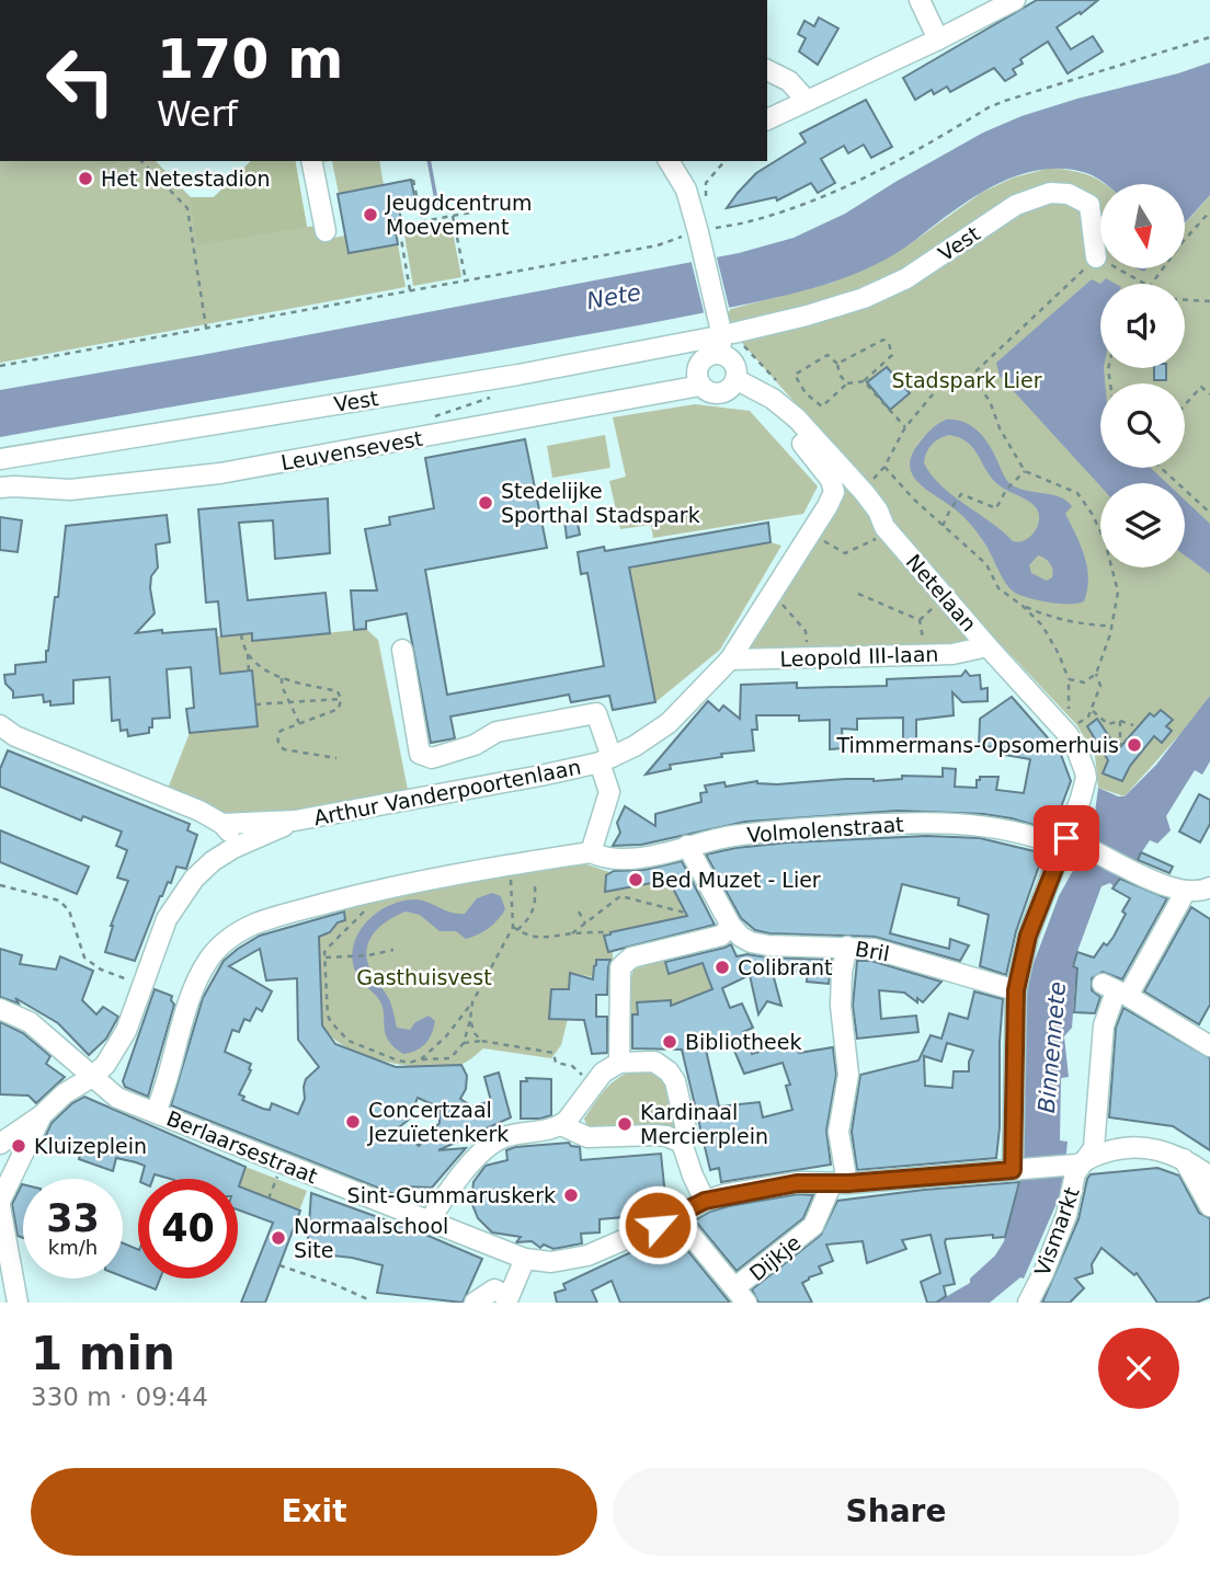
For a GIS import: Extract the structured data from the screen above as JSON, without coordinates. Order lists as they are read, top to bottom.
{
  "streets": {
    "street": [
      "Vest",
      "Leuvensevest",
      "Netelaan",
      "Leopold III-laan",
      "Arthur Vanderpoortenlaan",
      "Volmolenstraat",
      "Bril",
      "Berlaarsestraat",
      "Vismarkt",
      "Dijkje"
    ]
  },
  "crossings": [
    ["Vest", "Netelaan"],
    ["Leuvensevest", "Netelaan"],
    ["Netelaan", "Leopold III-laan"],
    ["Netelaan", "Arthur Vanderpoortenlaan"],
    ["Netelaan", "Volmolenstraat"],
    ["Netelaan", "Bril"],
    ["Leopold III-laan", "Arthur Vanderpoortenlaan"],
    ["Arthur Vanderpoortenlaan", "Volmolenstraat"],
    ["Arthur Vanderpoortenlaan", "Berlaarsestraat"],
    ["Volmolenstraat", "Vismarkt"]
  ],
  "water": ["Nete", "Binnennete"],
  "parks": ["Stadspark Lier", "Gasthuisvest"],
  "places": [
    "Het Netestadion",
    "Jeugdcentrum Moevement",
    "Stedelijke Sporthal Stadspark",
    "Timmermans-Opsomerhuis",
    "Bed Muzet - Lier",
    "Colibrant",
    "Bibliotheek",
    "Concertzaal Jezuïetenkerk",
    "Kardinaal Mercierplein",
    "Kluizeplein",
    "Sint-Gummaruskerk",
    "Normaalschool Site"
  ],
  "north": "bottom",
  "page": {
    "turn": ["170 m", "Werf"],
    "speed": "33 km/h",
    "limit": "40",
    "heading": ["1 min", "330 m · 09:44"],
    "buttons": ["Exit", "Share"]
  }
}
